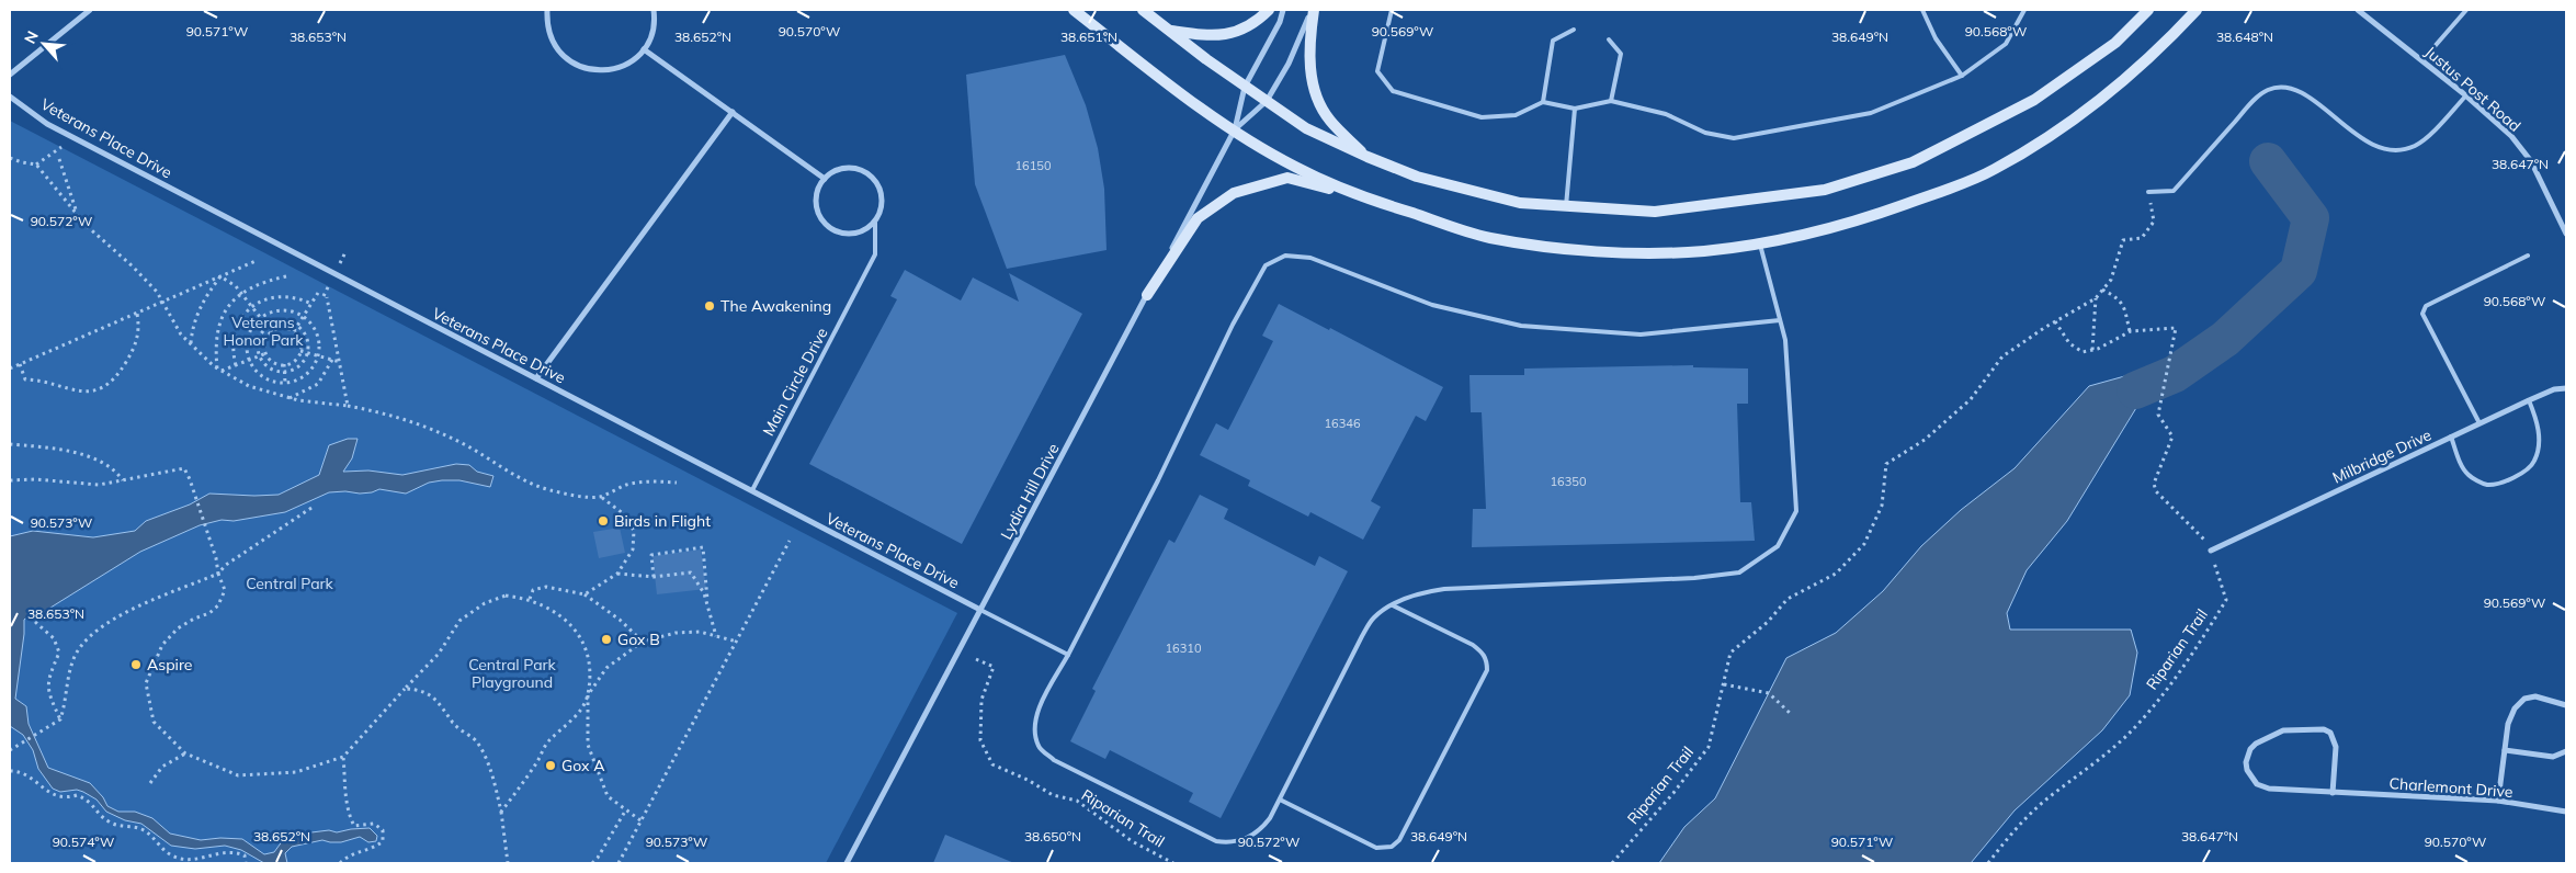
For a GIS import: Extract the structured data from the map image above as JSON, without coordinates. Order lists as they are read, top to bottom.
{
  "streets": {
    "street": [
      "Justus Post Road",
      "Veterans Place Drive",
      "Main Circle Drive",
      "Milbridge Drive",
      "Lydia Hill Drive",
      "Charlemont Drive"
    ],
    "path": ["Riparian Trail"]
  },
  "crossings": [
    ["Veterans Place Drive", "Main Circle Drive"],
    ["Veterans Place Drive", "Lydia Hill Drive"],
    ["Milbridge Drive", "Riparian Trail"]
  ],
  "parks": ["Veterans Honor Park", "Central Park", "Central Park Playground"],
  "places": [
    "The Awakening",
    "Birds in Flight",
    "Gox B",
    "Aspire",
    "Gox A"
  ],
  "house_numbers": [
    "16150",
    "16346",
    "16350",
    "16310"
  ],
  "north": "top left",
  "coordinates": [
    "90.571°W",
    "90.570°W",
    "90.569°W",
    "90.568°W",
    "38.653°N",
    "38.652°N",
    "38.651°N",
    "38.649°N",
    "38.648°N",
    "38.647°N",
    "90.572°W",
    "90.573°W",
    "38.650°N",
    "90.574°W"
  ]
}
